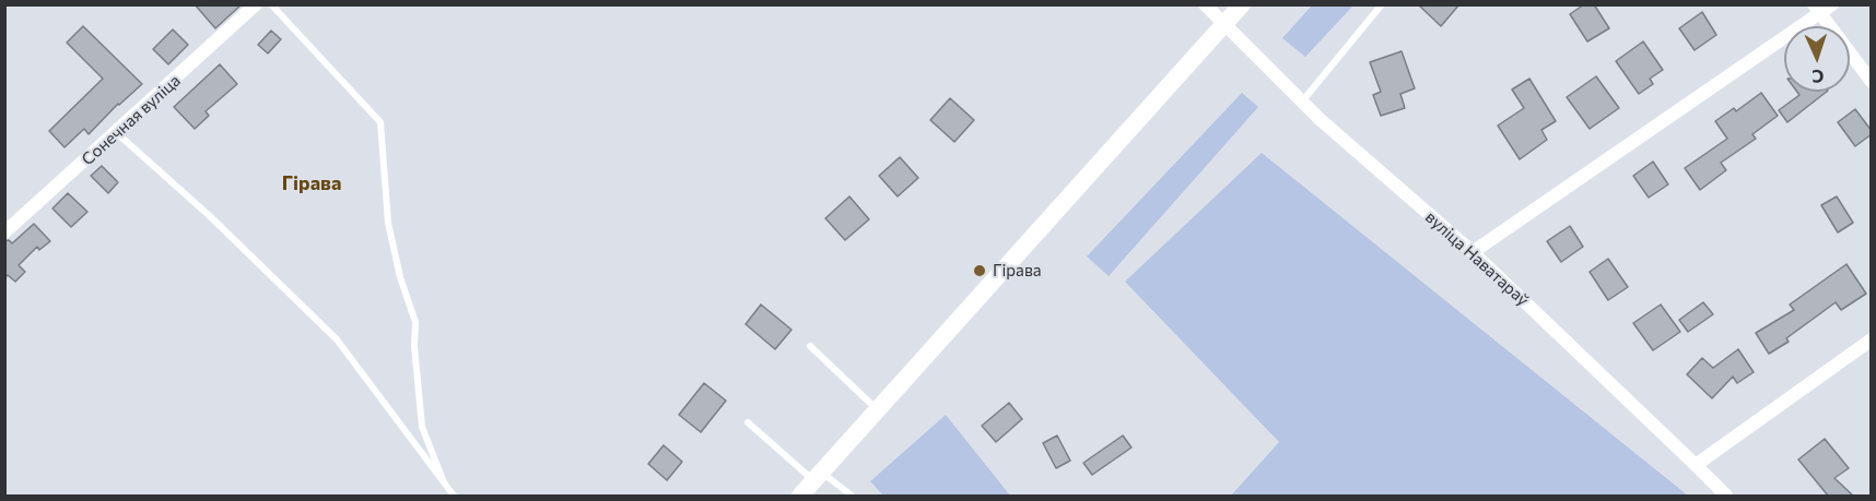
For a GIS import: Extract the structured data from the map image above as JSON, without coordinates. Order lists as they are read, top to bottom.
{
  "streets": {
    "street": ["Сонечная вуліца", "вуліца Наватараў"]
  },
  "districts": ["Гірава"],
  "places": ["Гірава"],
  "north": "bottom"
}
